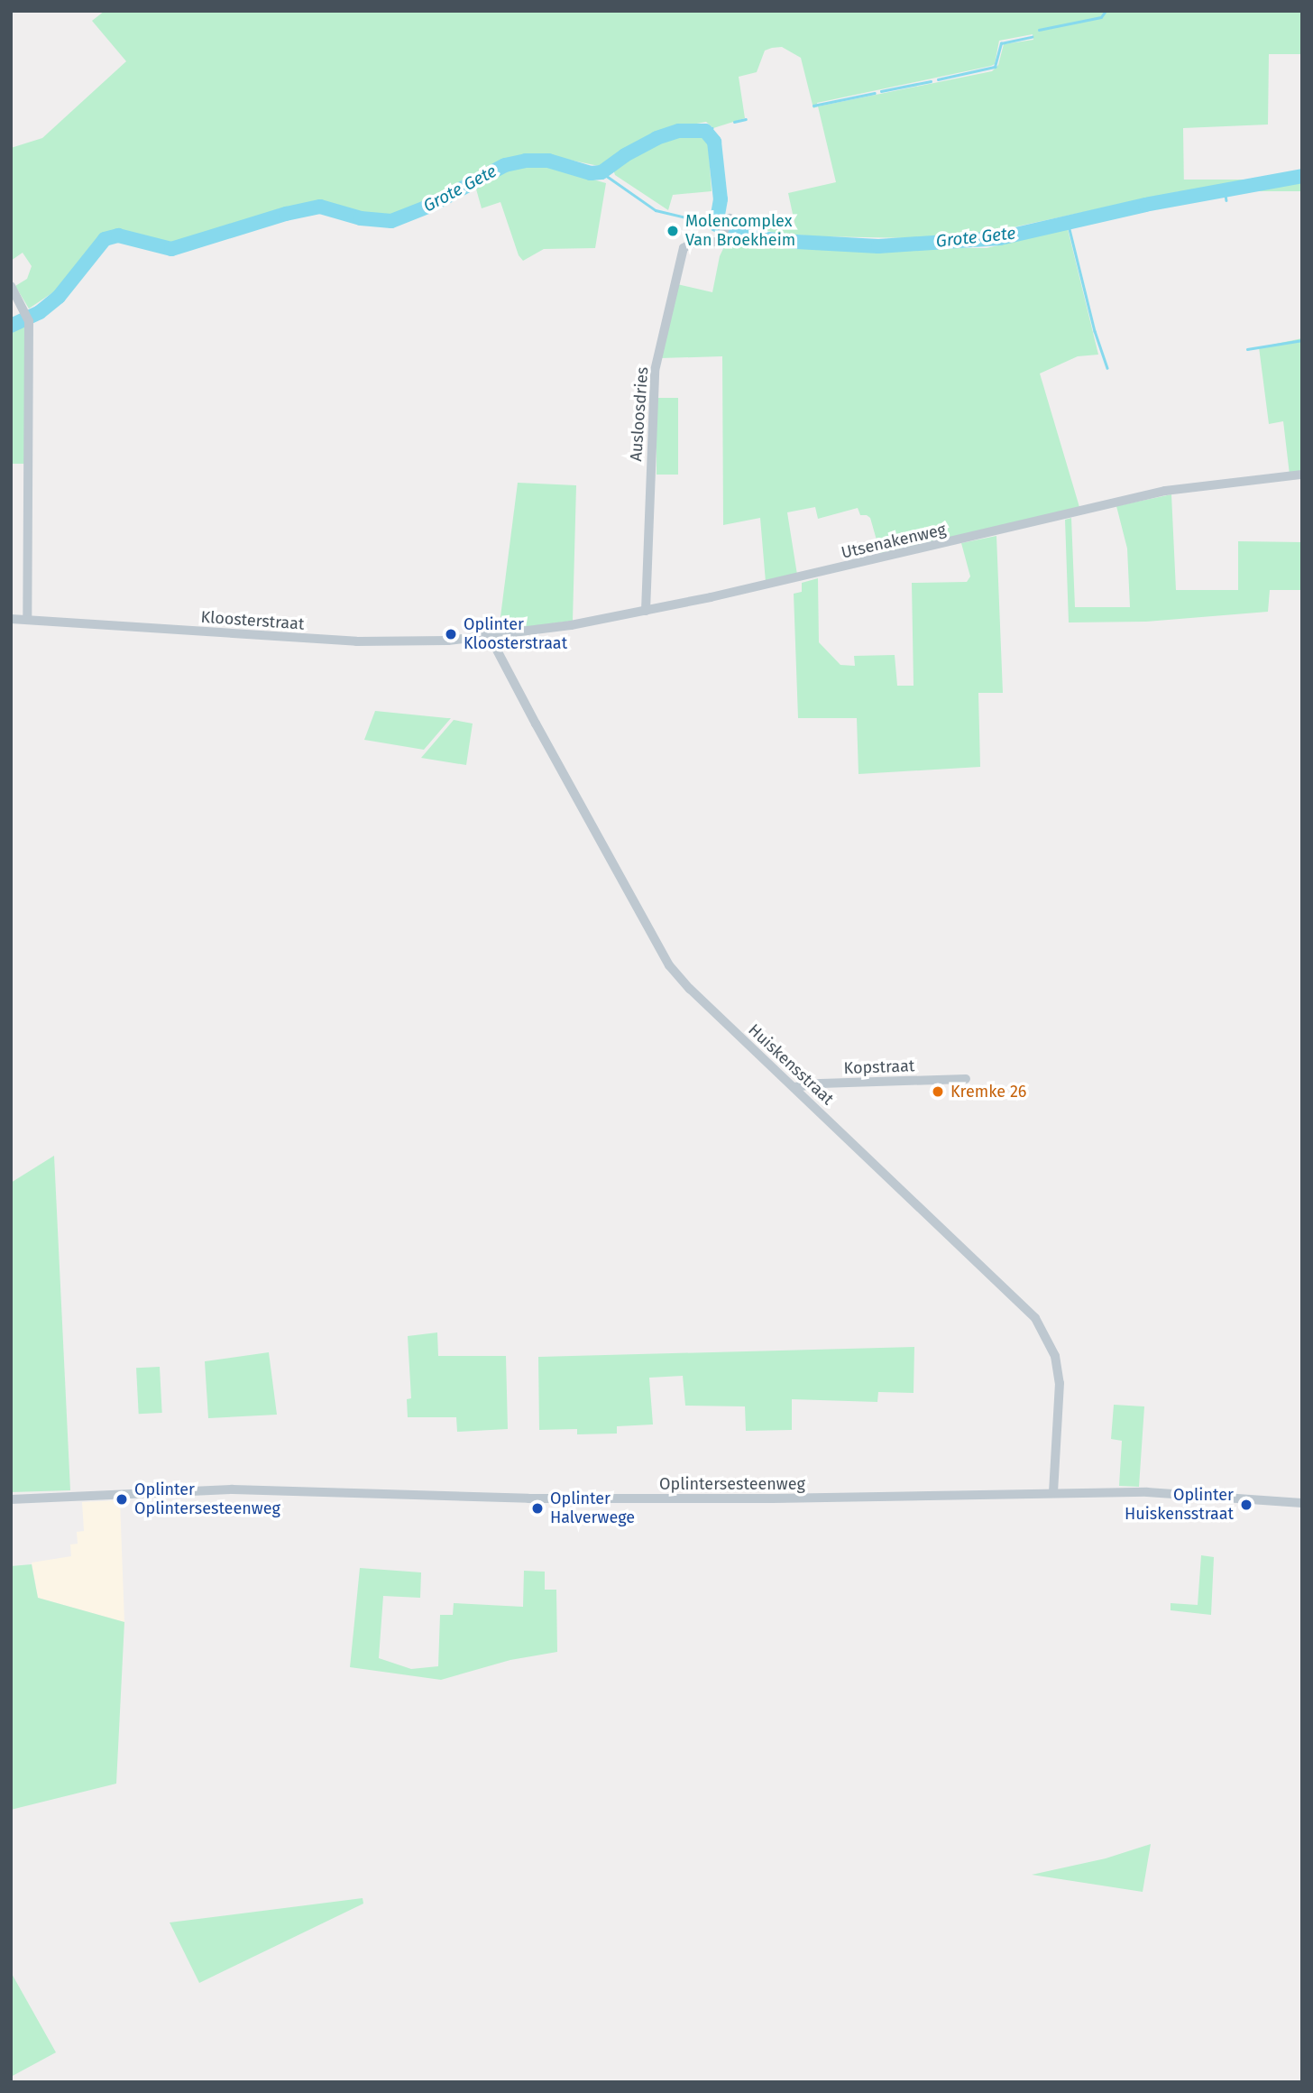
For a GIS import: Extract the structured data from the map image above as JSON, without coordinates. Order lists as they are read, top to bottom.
{
  "streets": {
    "street": [
      "Ausloosdries",
      "Utsenakenweg",
      "Kloosterstraat",
      "Huiskensstraat",
      "Kopstraat",
      "Oplintersesteenweg"
    ]
  },
  "crossings": [
    ["Ausloosdries", "Utsenakenweg"],
    ["Utsenakenweg", "Kloosterstraat"],
    ["Utsenakenweg", "Huiskensstraat"],
    ["Kloosterstraat", "Huiskensstraat"],
    ["Huiskensstraat", "Kopstraat"],
    ["Huiskensstraat", "Oplintersesteenweg"]
  ],
  "water": ["Grote Gete"],
  "places": [
    "Molencomplex Van Broekheim",
    "Oplinter Kloosterstraat",
    "Kremke 26",
    "Oplinter Oplintersesteenweg",
    "Oplinter Huiskensstraat",
    "Oplinter Halverwege"
  ]
}
